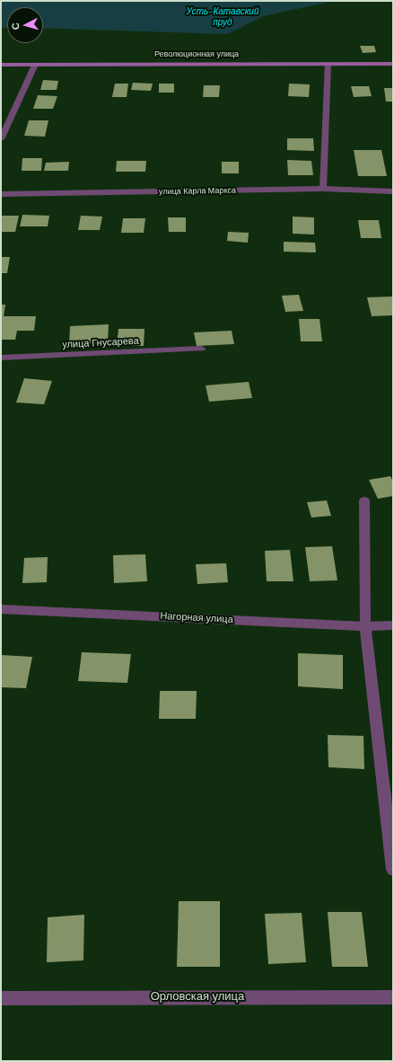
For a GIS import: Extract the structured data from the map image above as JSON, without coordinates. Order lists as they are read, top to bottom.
{
  "streets": {
    "main road": ["Революционная улица"],
    "street": [
      "улица Карла Маркса",
      "улица Гнусарева",
      "Нагорная улица",
      "Орловская улица"
    ]
  },
  "water": ["Усть-Катавский пруд"],
  "north": "left"
}
